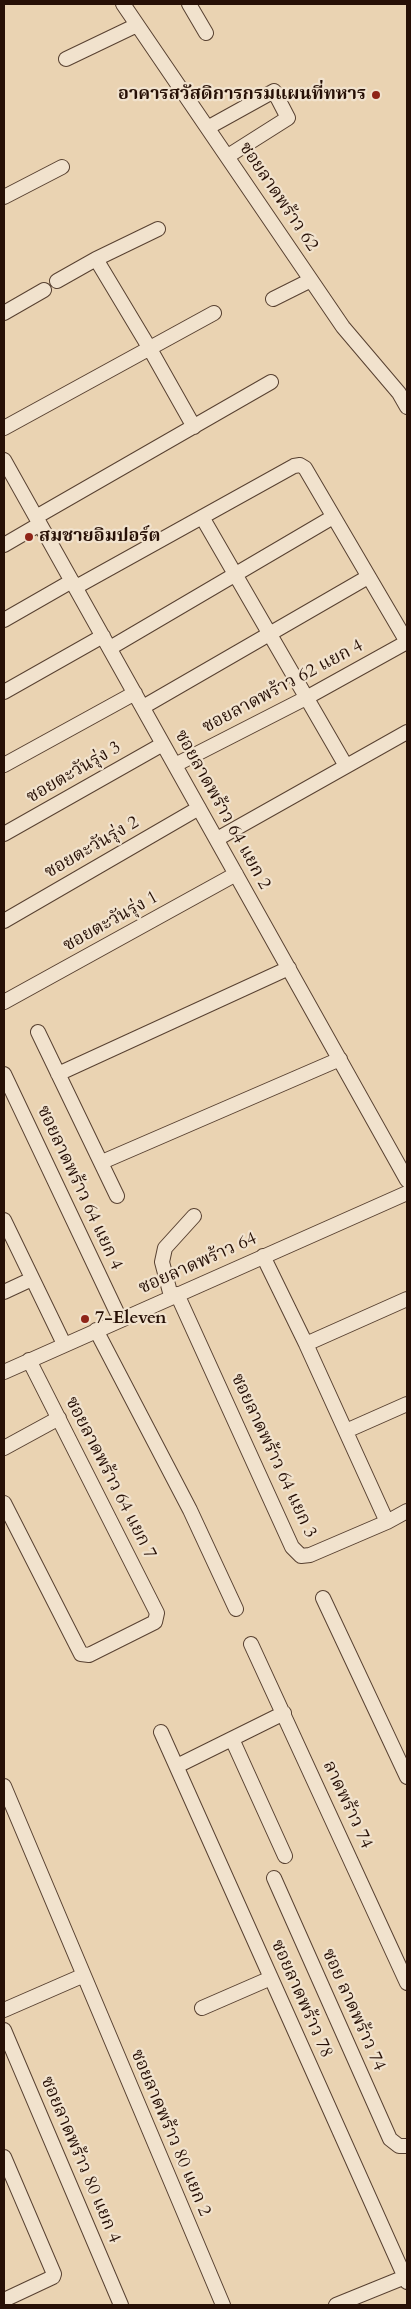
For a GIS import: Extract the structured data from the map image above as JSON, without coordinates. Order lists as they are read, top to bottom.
{
  "streets": {
    "street": [
      "ซอยลาดพร้าว 62",
      "ซอยลาดพร้าว 62 แยก 4",
      "ซอยตะวันรุ่ง 3",
      "ซอยลาดพร้าว 64 แยก 2",
      "ซอยตะวันรุ่ง 2",
      "ซอยตะวันรุ่ง 1",
      "ซอยลาดพร้าว 64 แยก 4",
      "ซอยลาดพร้าว 64",
      "ซอยลาดพร้าว 64 แยก 3",
      "ซอยลาดพร้าว 64 แยก 7",
      "ลาดพร้าว 74",
      "ซอยลาดพร้าว 78",
      "ซอย ลาดพร้าว 74",
      "ซอยลาดพร้าว 80 แยก 2",
      "ซอยลาดพร้าว 80 แยก 4"
    ]
  },
  "crossings": [
    ["ซอยลาดพร้าว 62 แยก 4", "ซอยลาดพร้าว 64 แยก 2"],
    ["ซอยตะวันรุ่ง 3", "ซอยลาดพร้าว 64 แยก 2"],
    ["ซอยลาดพร้าว 64 แยก 2", "ซอยตะวันรุ่ง 2"],
    ["ซอยลาดพร้าว 64 แยก 2", "ซอยตะวันรุ่ง 1"],
    ["ซอยลาดพร้าว 64 แยก 4", "ซอยลาดพร้าว 64"],
    ["ซอยลาดพร้าว 64", "ซอยลาดพร้าว 64 แยก 3"],
    ["ซอยลาดพร้าว 64", "ซอยลาดพร้าว 64 แยก 7"]
  ],
  "places": ["อาคารสวัสดิการกรมแผนที่ทหาร", "สมชายอิมปอร์ต", "7-Eleven"]
}
